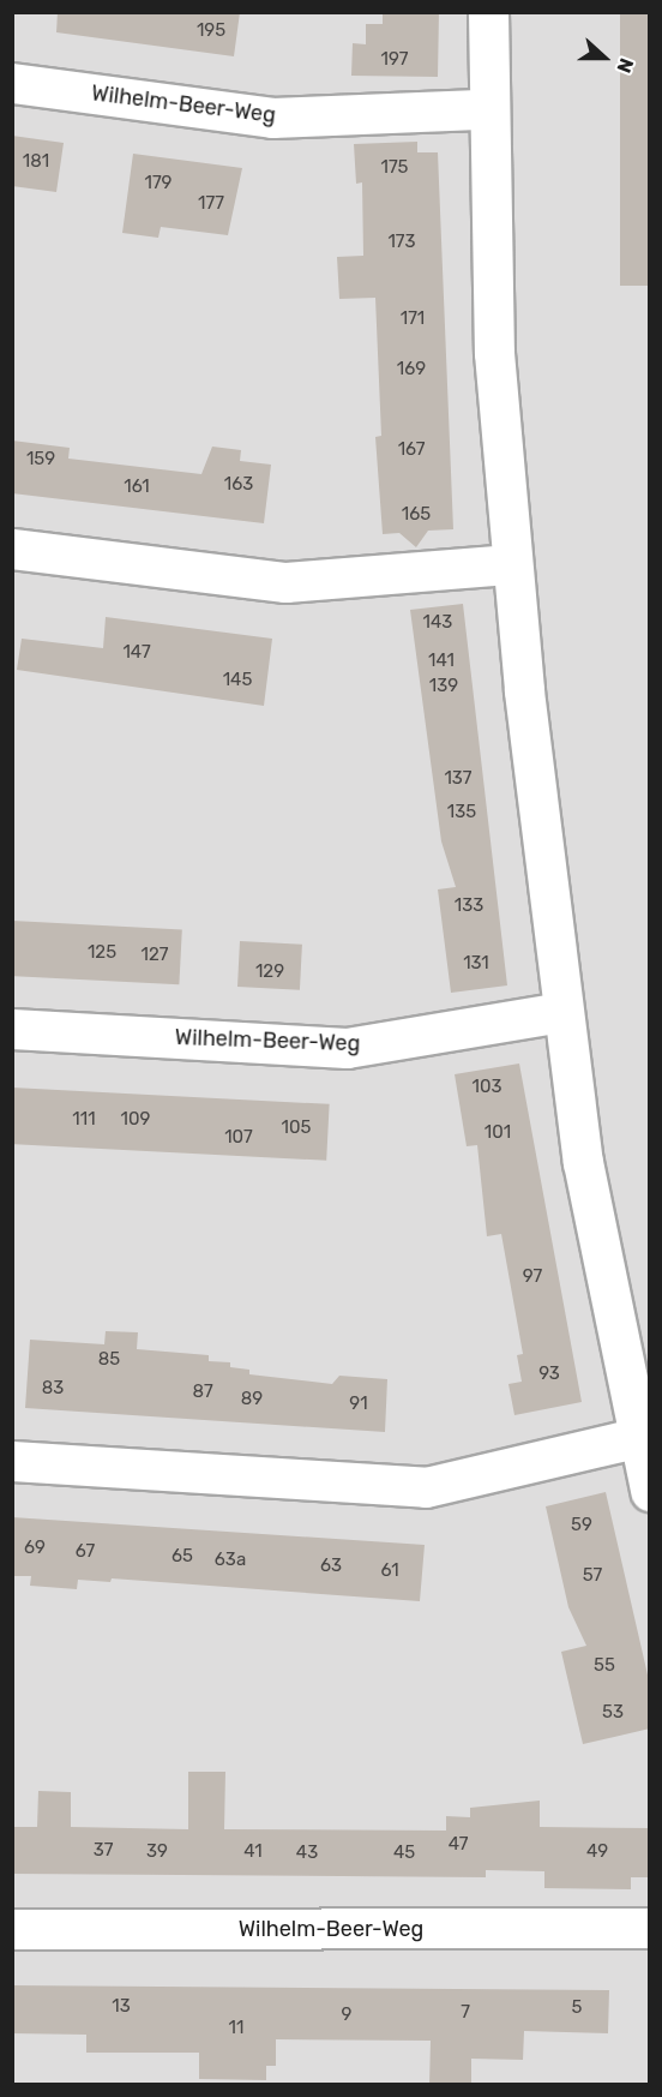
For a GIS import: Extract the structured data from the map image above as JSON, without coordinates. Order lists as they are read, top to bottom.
{
  "streets": {
    "street": ["Wilhelm-Beer-Weg"]
  },
  "house_numbers": [
    "195",
    "197",
    "181",
    "175",
    "179",
    "177",
    "173",
    "171",
    "169",
    "167",
    "159",
    "163",
    "161",
    "165",
    "143",
    "147",
    "141",
    "145",
    "139",
    "137",
    "135",
    "133",
    "125",
    "127",
    "131",
    "129",
    "103",
    "111",
    "109",
    "105",
    "101",
    "107",
    "97",
    "85",
    "93",
    "83",
    "87",
    "89",
    "91",
    "59",
    "69",
    "67",
    "65",
    "63a",
    "63",
    "61",
    "57",
    "55",
    "53",
    "47",
    "37",
    "39",
    "41",
    "49",
    "43",
    "45",
    "13",
    "5",
    "7",
    "9",
    "11"
  ],
  "north": "right"
}
